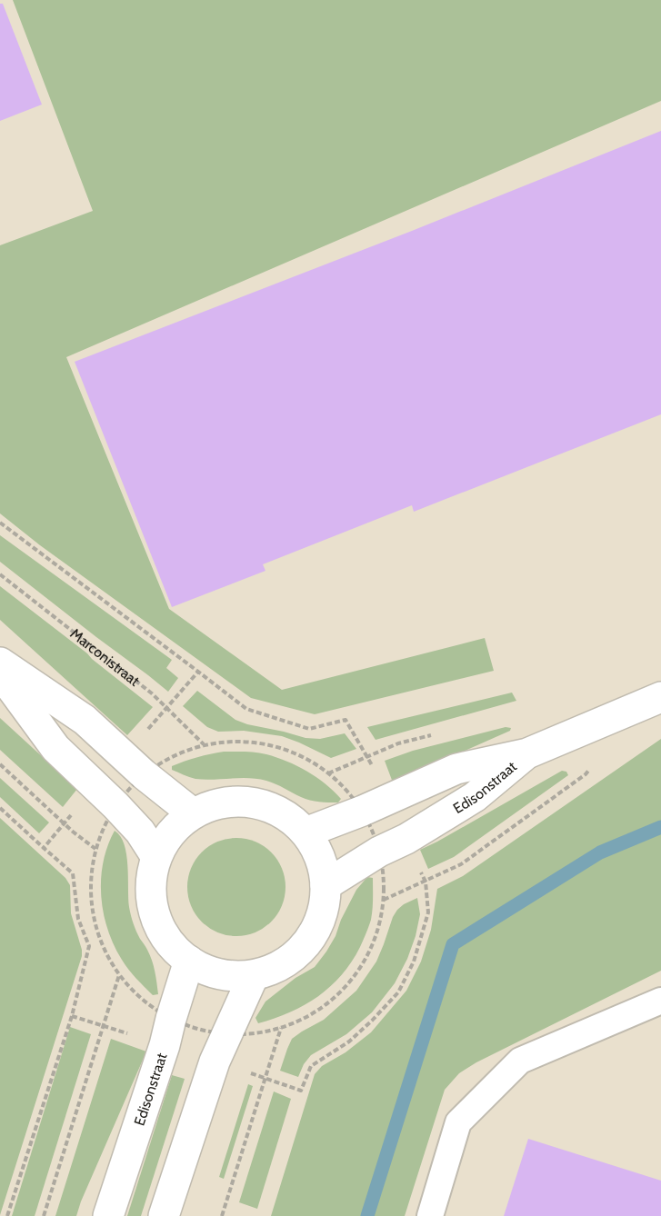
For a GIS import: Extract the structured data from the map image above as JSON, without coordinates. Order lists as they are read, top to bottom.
{
  "streets": {
    "street": ["Edisonstraat"],
    "path": ["Marconistraat"]
  }
}
